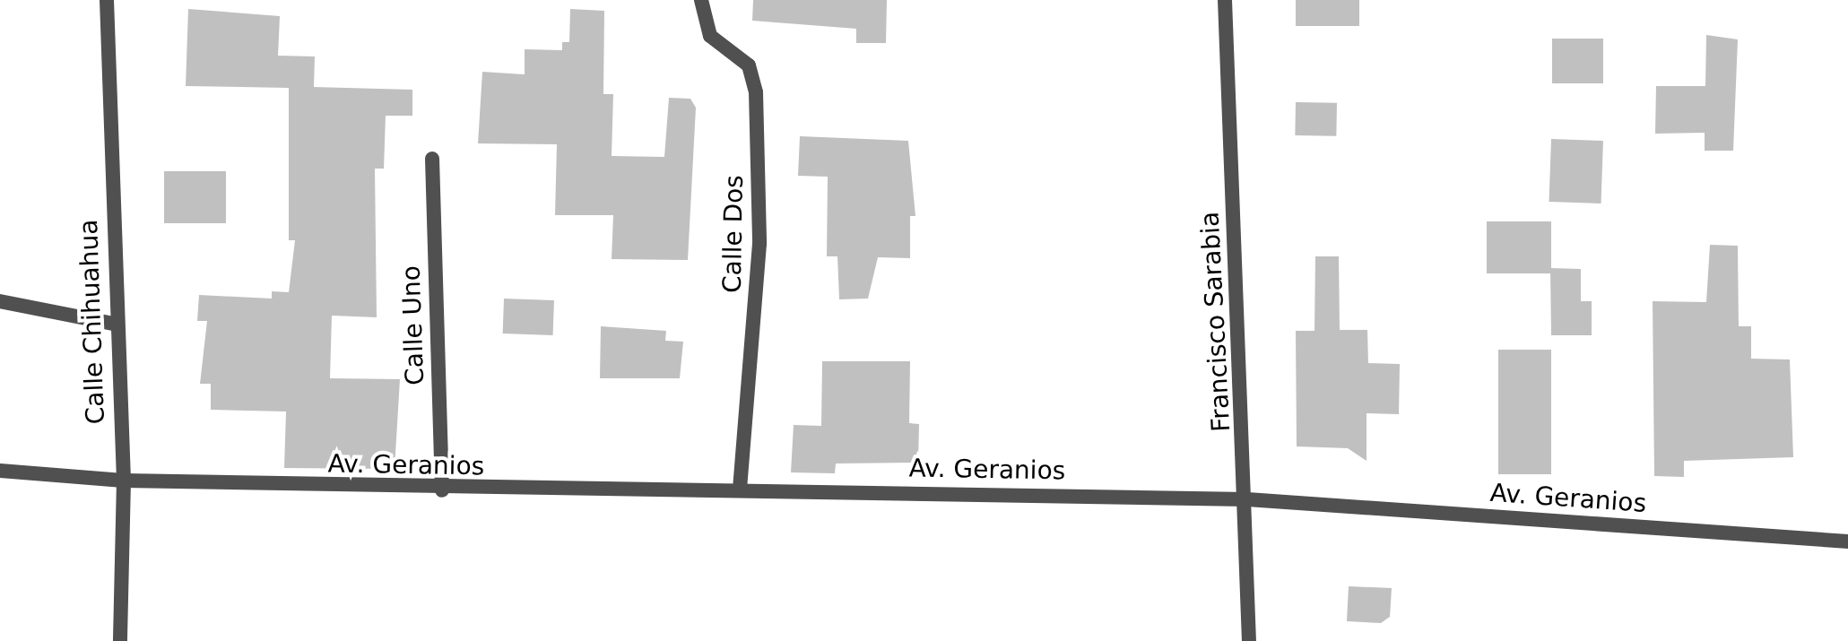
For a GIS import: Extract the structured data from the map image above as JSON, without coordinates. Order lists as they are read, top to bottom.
{
  "streets": {
    "street": [
      "Calle Dos",
      "Calle Chihuahua",
      "Francisco Sarabia",
      "Calle Uno",
      "Av. Geranios"
    ]
  },
  "crossings": [
    ["Calle Dos", "Av. Geranios"],
    ["Calle Chihuahua", "Av. Geranios"],
    ["Francisco Sarabia", "Av. Geranios"],
    ["Calle Uno", "Av. Geranios"]
  ]
}
